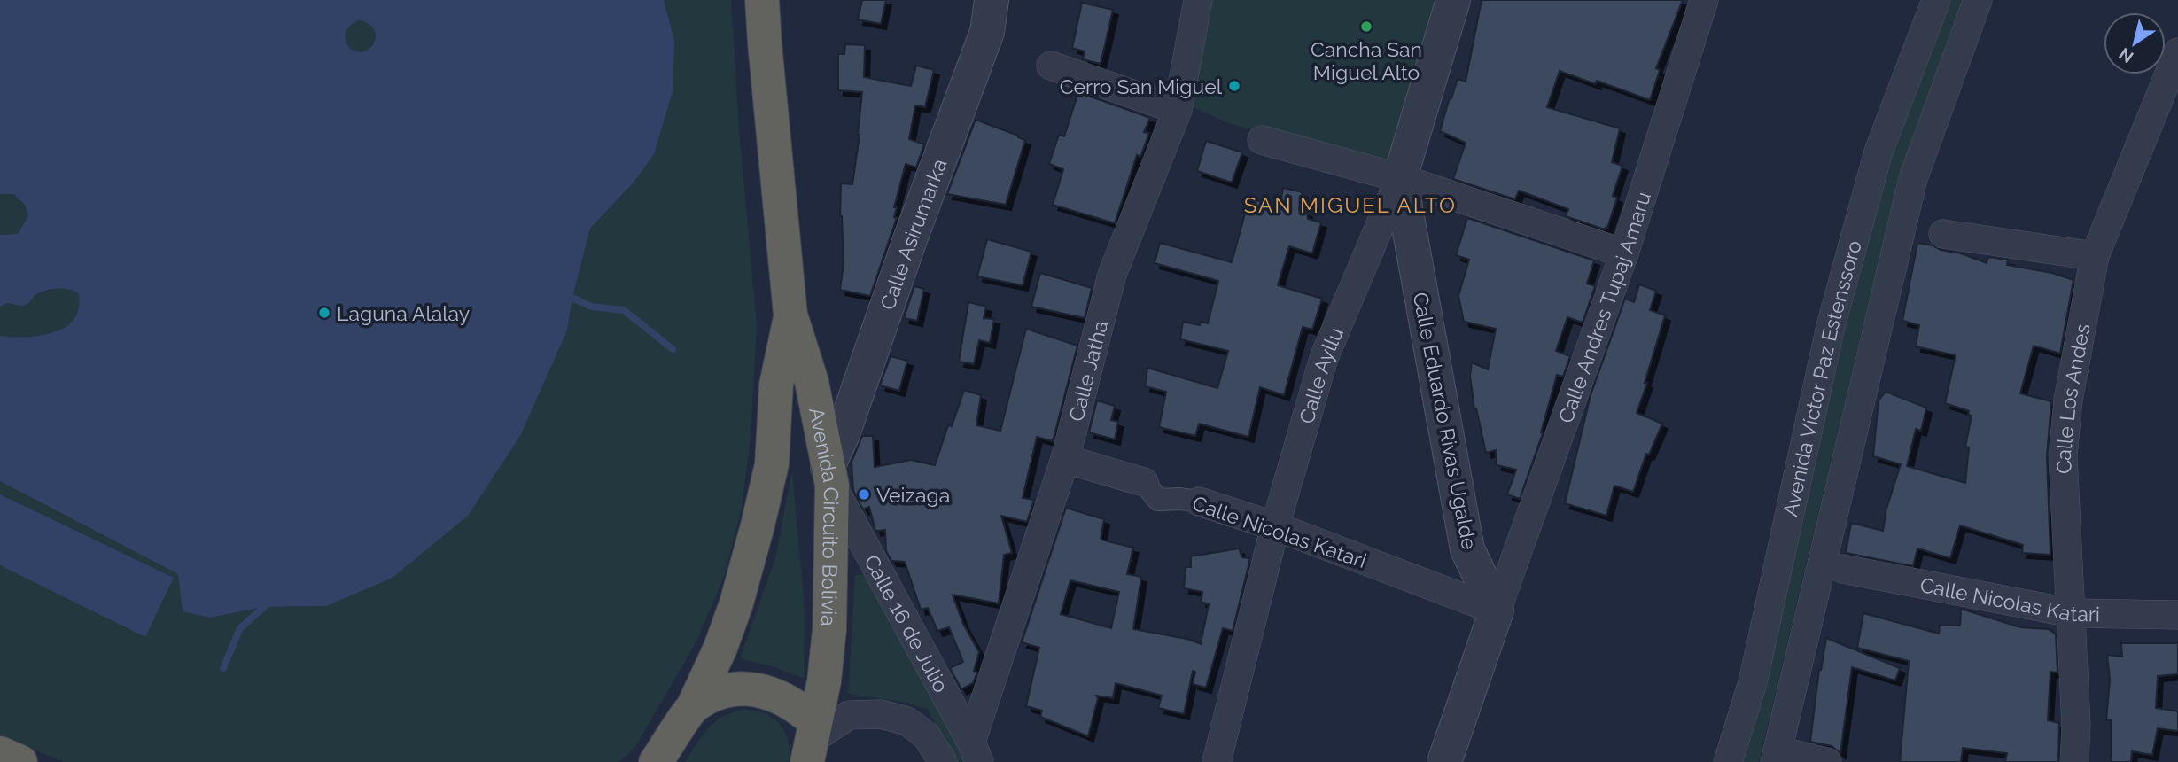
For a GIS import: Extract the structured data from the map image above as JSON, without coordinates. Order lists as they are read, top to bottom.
{
  "streets": {
    "highway": ["Avenida Circuito Bolivia"],
    "street": [
      "Calle Asirumarka",
      "Calle Andres Tupaj Amaru",
      "Calle Jatha",
      "Calle Ayllu",
      "Avenida Víctor Paz Estenssoro",
      "Calle Los Andes",
      "Calle Eduardo Rivas Ugalde",
      "Calle Nicolas Katari",
      "Calle 16 de Julio"
    ]
  },
  "crossings": [
    ["Calle Asirumarka", "Avenida Circuito Bolivia"],
    ["Calle Asirumarka", "Calle 16 de Julio"],
    ["Calle Andres Tupaj Amaru", "Calle Eduardo Rivas Ugalde"],
    ["Calle Andres Tupaj Amaru", "Calle Nicolas Katari"],
    ["Calle Jatha", "Calle Nicolas Katari"],
    ["Calle Jatha", "Calle 16 de Julio"],
    ["Calle Ayllu", "Calle Eduardo Rivas Ugalde"],
    ["Calle Ayllu", "Calle Nicolas Katari"],
    ["Calle Los Andes", "Calle Nicolas Katari"],
    ["Calle Eduardo Rivas Ugalde", "Calle Nicolas Katari"],
    ["Avenida Circuito Bolivia", "Calle 16 de Julio"]
  ],
  "districts": ["SAN MIGUEL ALTO"],
  "places": [
    "Cancha San Miguel Alto",
    "Cerro San Miguel",
    "Laguna Alalay",
    "Veizaga"
  ],
  "north": "bottom left"
}
